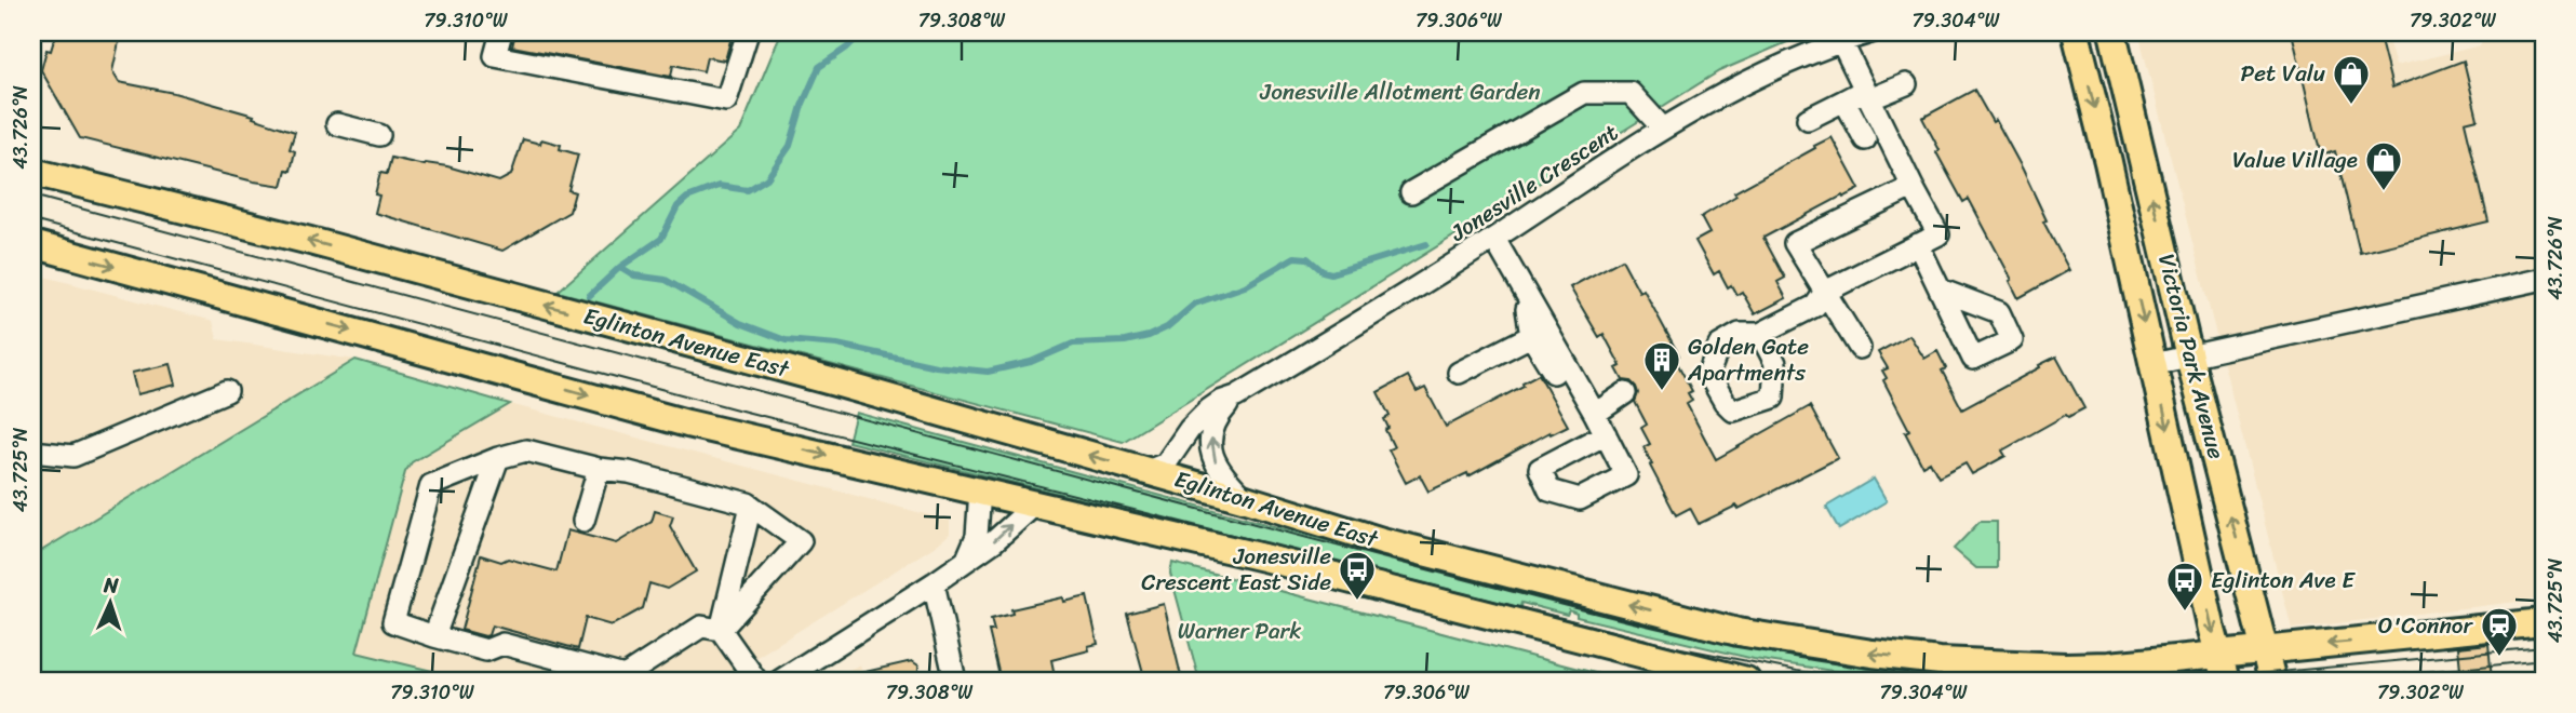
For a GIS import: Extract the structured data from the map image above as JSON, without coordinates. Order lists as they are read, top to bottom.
{
  "streets": {
    "main road": ["Eglinton Avenue East", "Victoria Park Avenue"],
    "street": ["Jonesville Crescent"]
  },
  "crossings": [
    ["Jonesville Crescent", "Eglinton Avenue East"],
    ["Eglinton Avenue East", "Victoria Park Avenue"]
  ],
  "parks": ["Jonesville Allotment Garden", "Warner Park"],
  "places": {
    "shop": ["Pet Valu", "Value Village"],
    "building": ["Golden Gate Apartments"],
    "bus stop": ["Jonesville Crescent East Side", "Eglinton Ave E"],
    "station": ["O'Connor"]
  },
  "north": "top",
  "coordinates": [
    "79.310°W",
    "79.308°W",
    "79.306°W",
    "79.304°W",
    "79.302°W",
    "43.726°N",
    "43.725°N"
  ]
}
